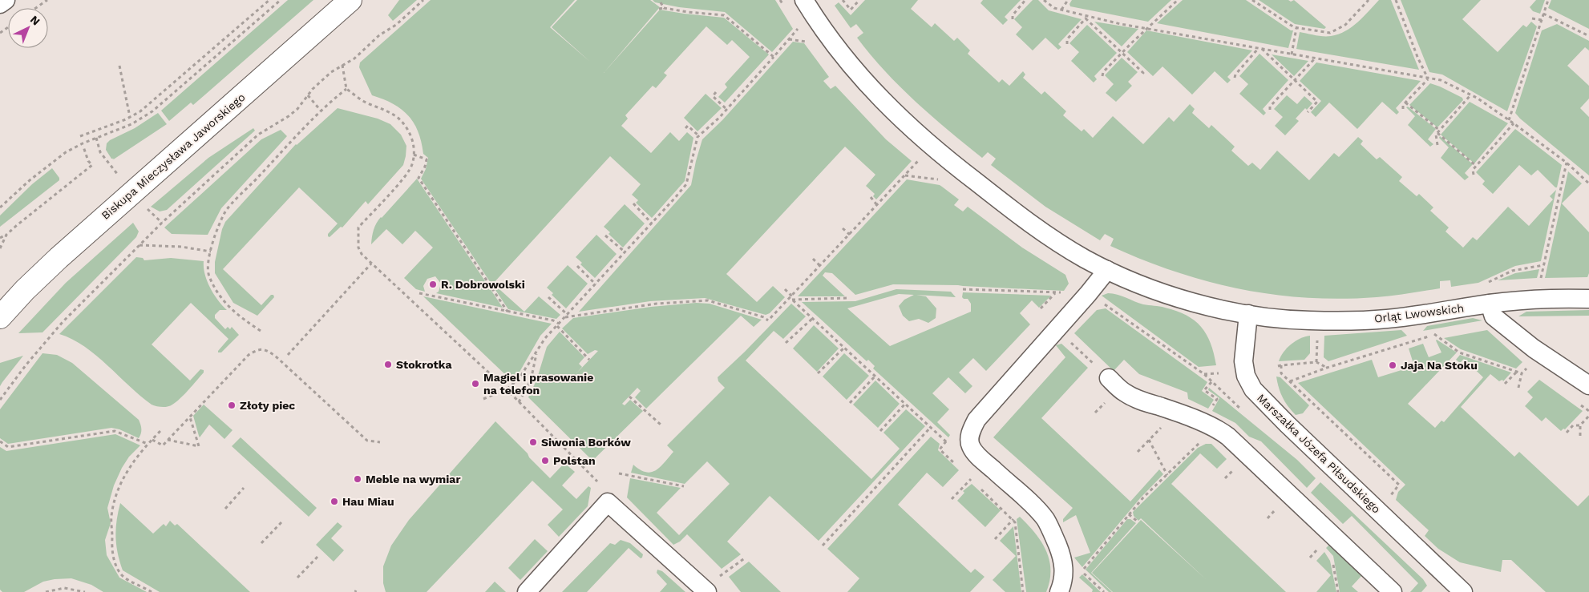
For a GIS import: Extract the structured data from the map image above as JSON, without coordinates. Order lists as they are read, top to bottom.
{
  "streets": {
    "street": ["Biskupa Mieczysława Jaworskiego", "Orląt Lwowskich", "Marszałka Józefa Piłsudskiego"]
  },
  "crossings": [
    ["Orląt Lwowskich", "Marszałka Józefa Piłsudskiego"]
  ],
  "places": [
    "R. Dobrowolski",
    "Stokrotka",
    "Jaja Na Stoku",
    "Magiel i prasowanie na telefon",
    "Złoty piec",
    "Siwonia Borków",
    "Polstan",
    "Meble na wymiar",
    "Hau Miau"
  ],
  "north": "top right"
}
